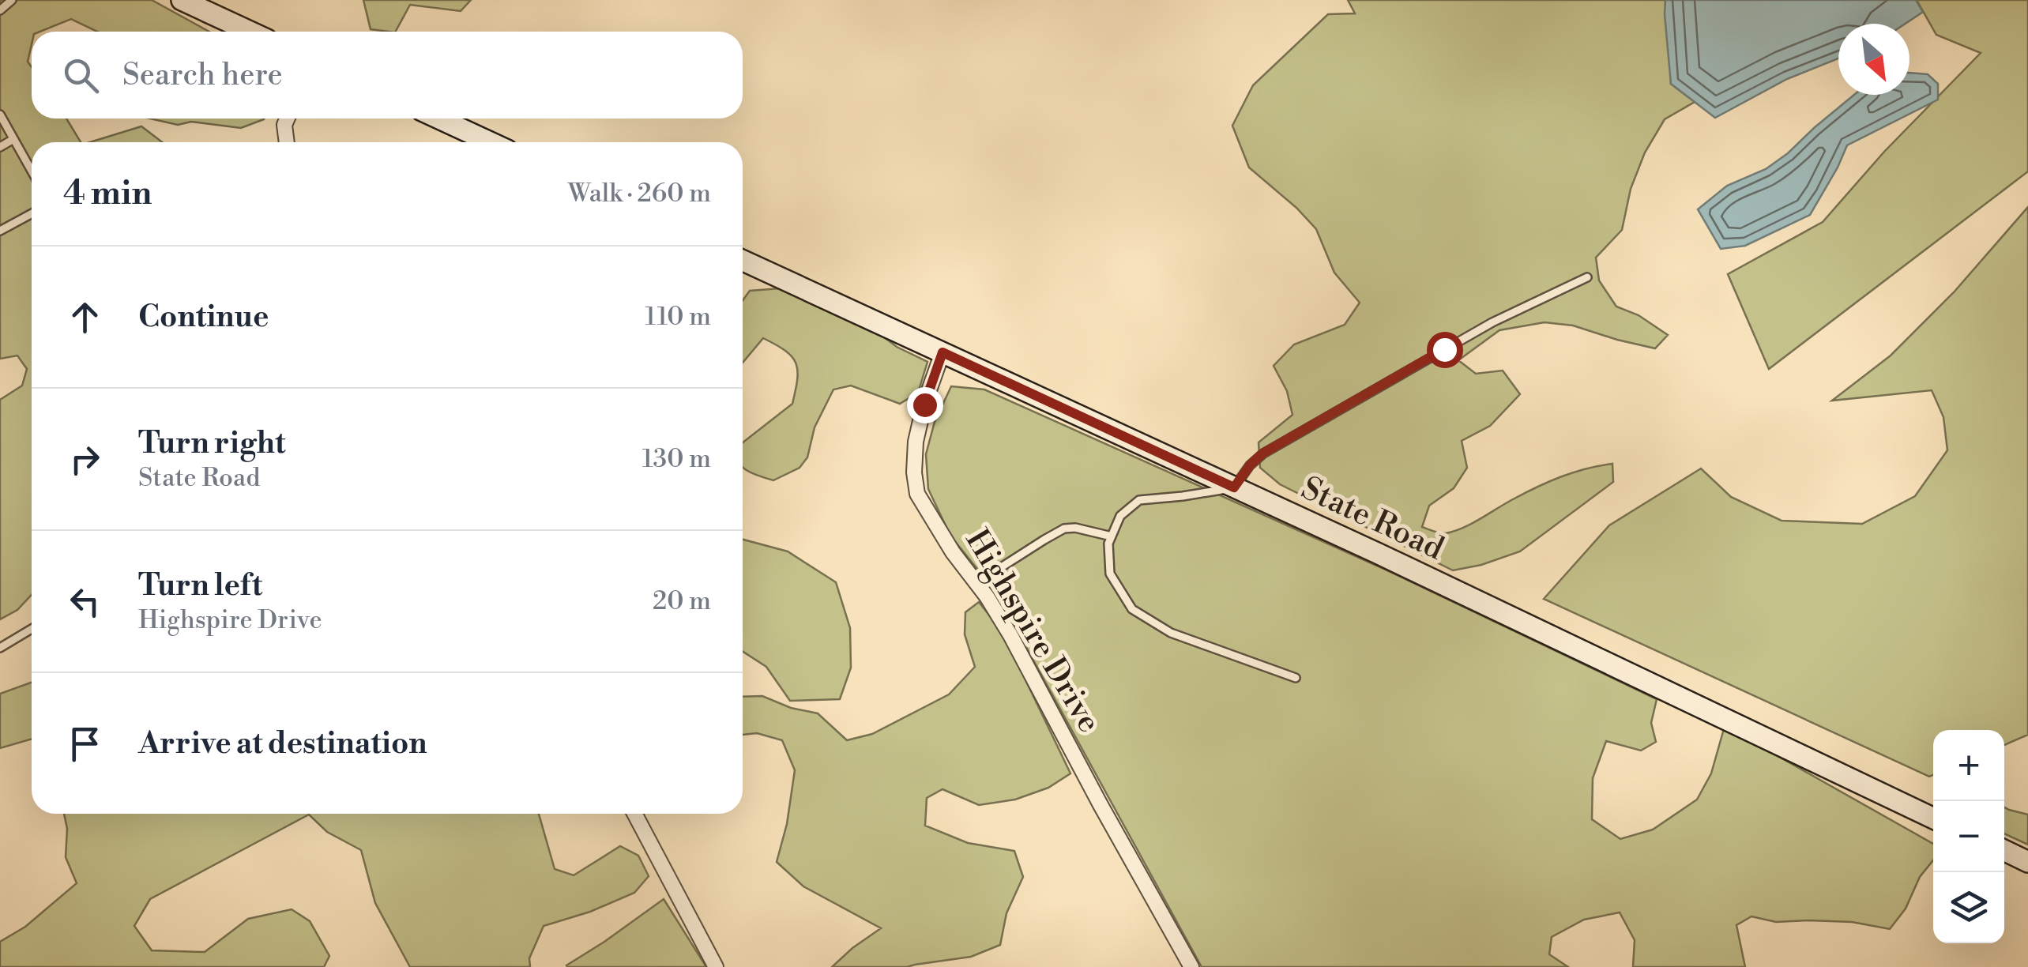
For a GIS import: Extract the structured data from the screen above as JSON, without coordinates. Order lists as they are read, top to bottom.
{
  "streets": {
    "street": ["State Road", "Highspire Drive"]
  },
  "crossings": [
    ["State Road", "Highspire Drive"]
  ],
  "north": "bottom right",
  "page": {
    "search": "Search here",
    "heading": ["4 min", "Walk · 260 m"],
    "list": [
      ["Continue", "110 m"],
      ["Turn right", "State Road", "130 m"],
      ["Turn left", "Highspire Drive", "20 m"],
      "Arrive at destination"
    ],
    "map_buttons": ["+", "−"]
  }
}
